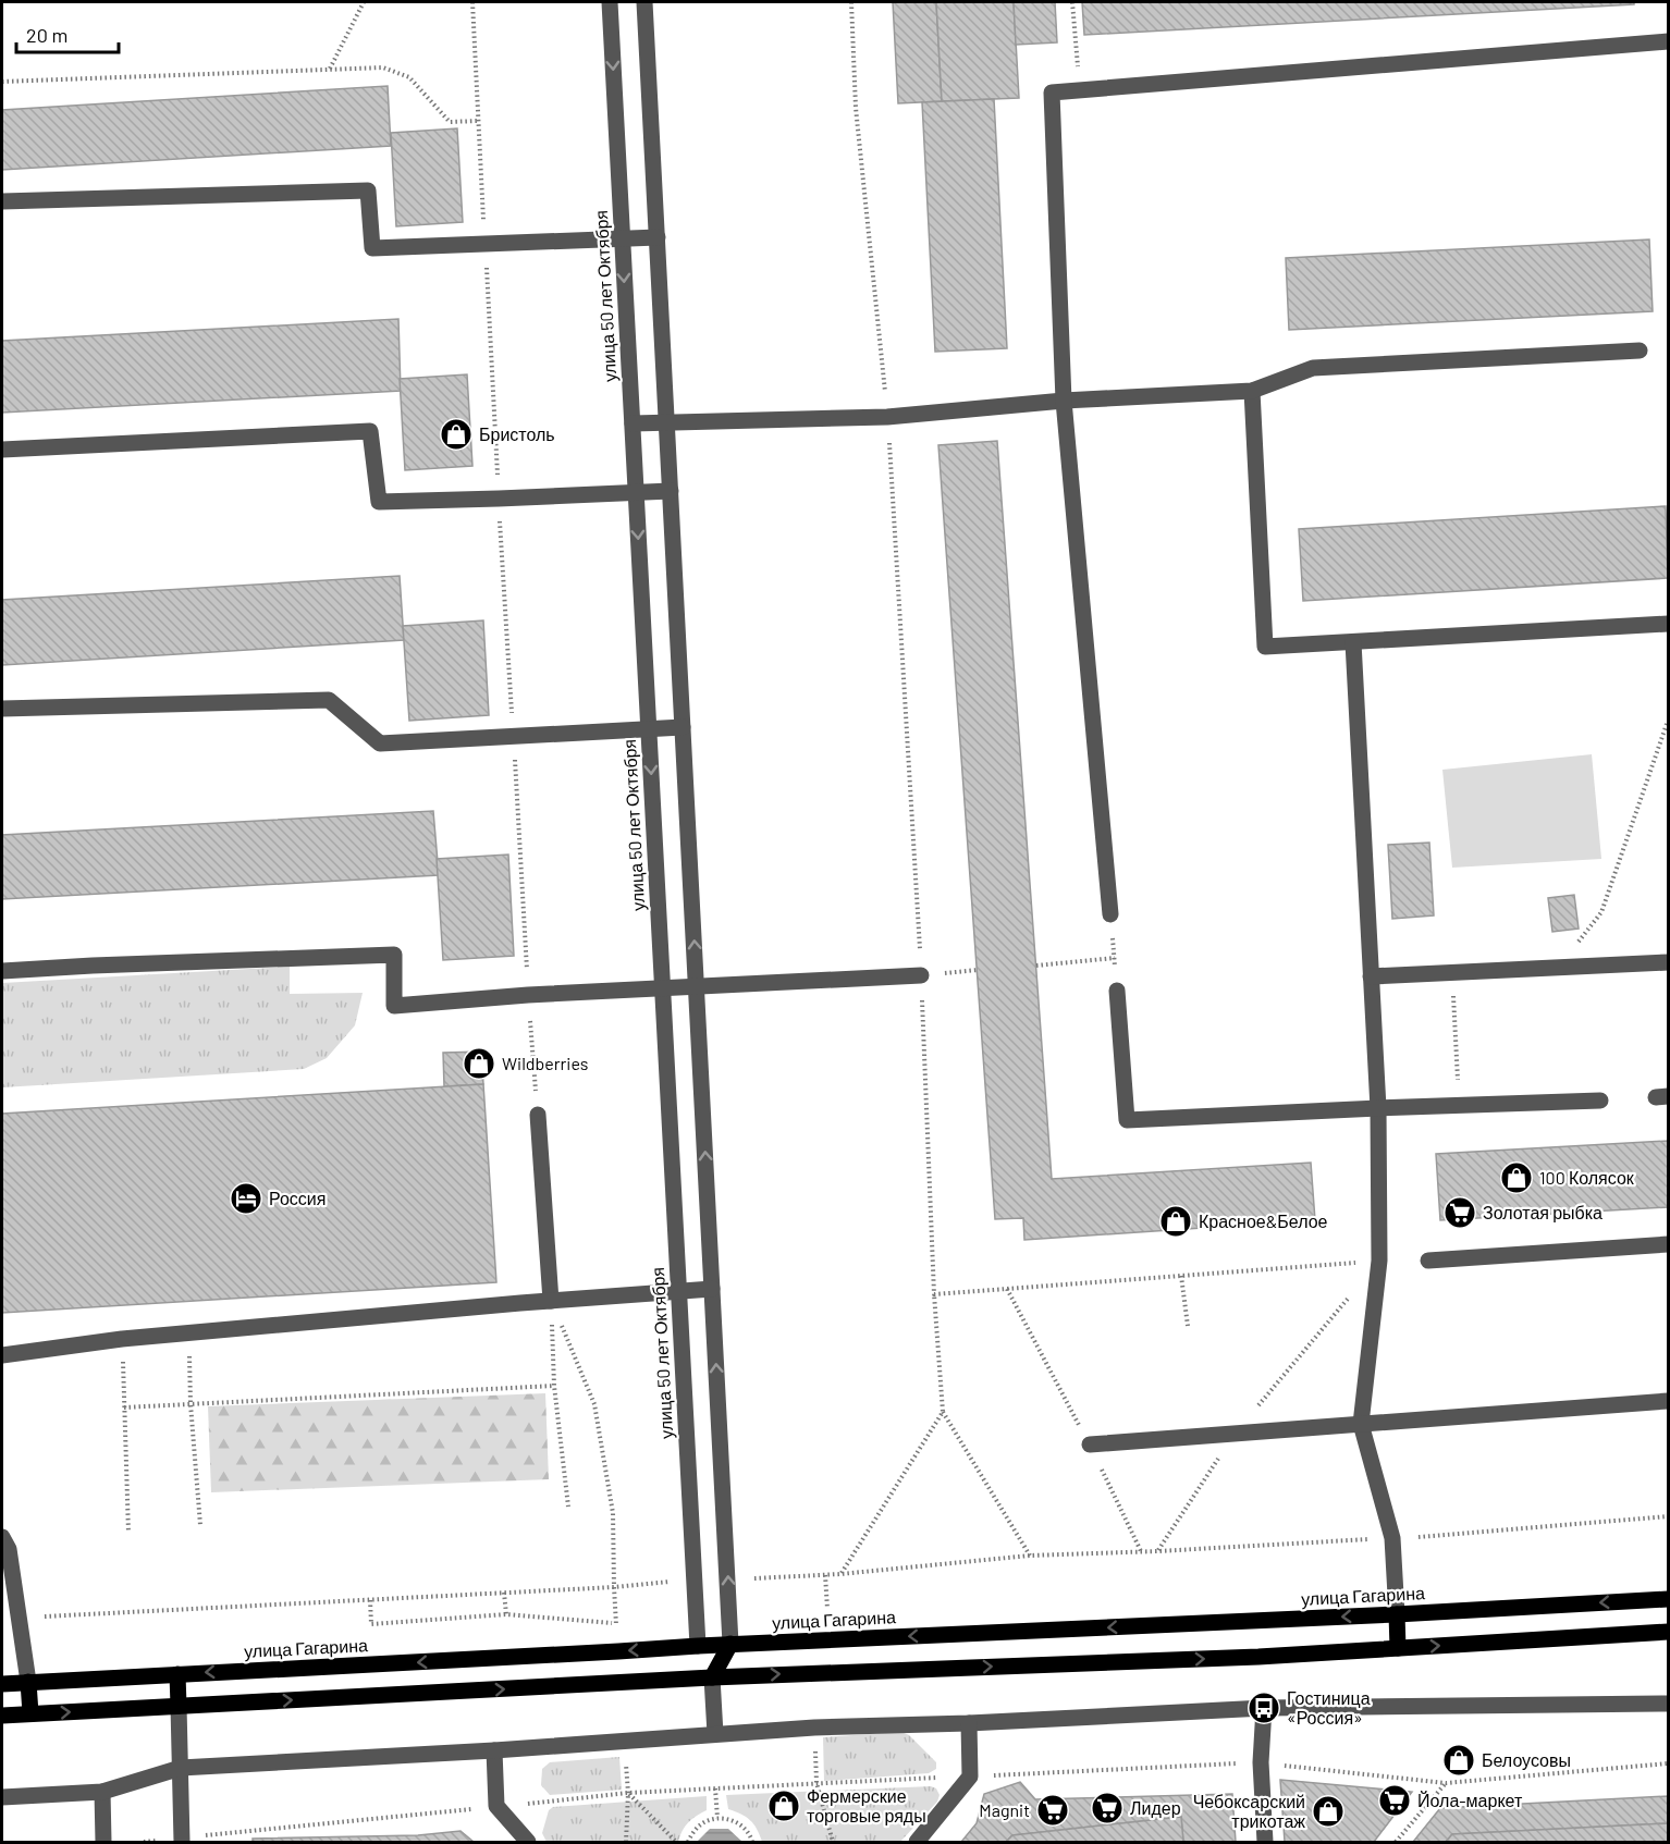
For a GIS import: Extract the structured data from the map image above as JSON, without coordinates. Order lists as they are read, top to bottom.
{
  "streets": {
    "main road": ["улица Гагарина"],
    "street": ["улица 50 лет Октября"]
  },
  "crossings": [
    ["улица 50 лет Октября", "улица Гагарина"]
  ],
  "places": {
    "shop": [
      "Бристоль",
      "Wildberries",
      "100 Колясок",
      "Красное&Белое",
      "Белоусовы",
      "Фермерские торговые ряды",
      "Чебоксарский трикотаж"
    ],
    "hotel": ["Россия"],
    "supermarket": [
      "Золотая рыбка",
      "Йола-маркет",
      "Лидер",
      "Magnit"
    ],
    "bus stop": ["Гостиница «Россия»"]
  },
  "scale_bar": "20 m"
}
